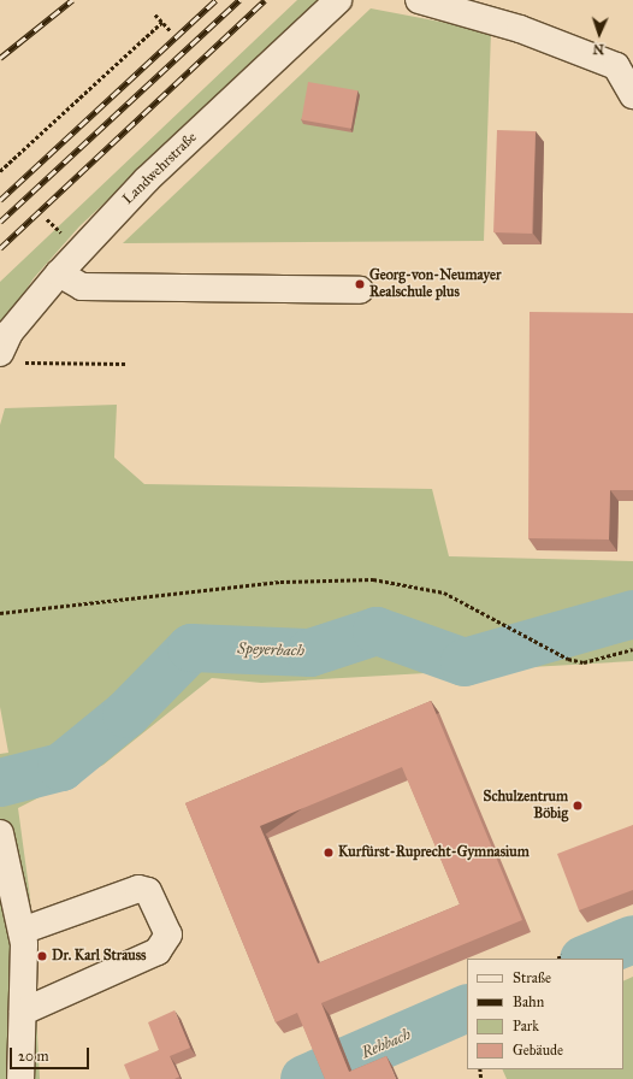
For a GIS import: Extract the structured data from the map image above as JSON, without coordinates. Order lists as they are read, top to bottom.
{
  "streets": {
    "street": ["Landwehrstraße"]
  },
  "water": ["Speyerbach", "Rehbach"],
  "places": [
    "Georg-von-Neumayer Realschule plus",
    "Schulzentrum Böbig",
    "Kurfürst-Ruprecht-Gymnasium",
    "Dr. Karl Strauss"
  ],
  "legend": [
    "Straße",
    "Bahn",
    "Park",
    "Gebäude"
  ],
  "scale_bar": "20 m",
  "north": "bottom"
}
